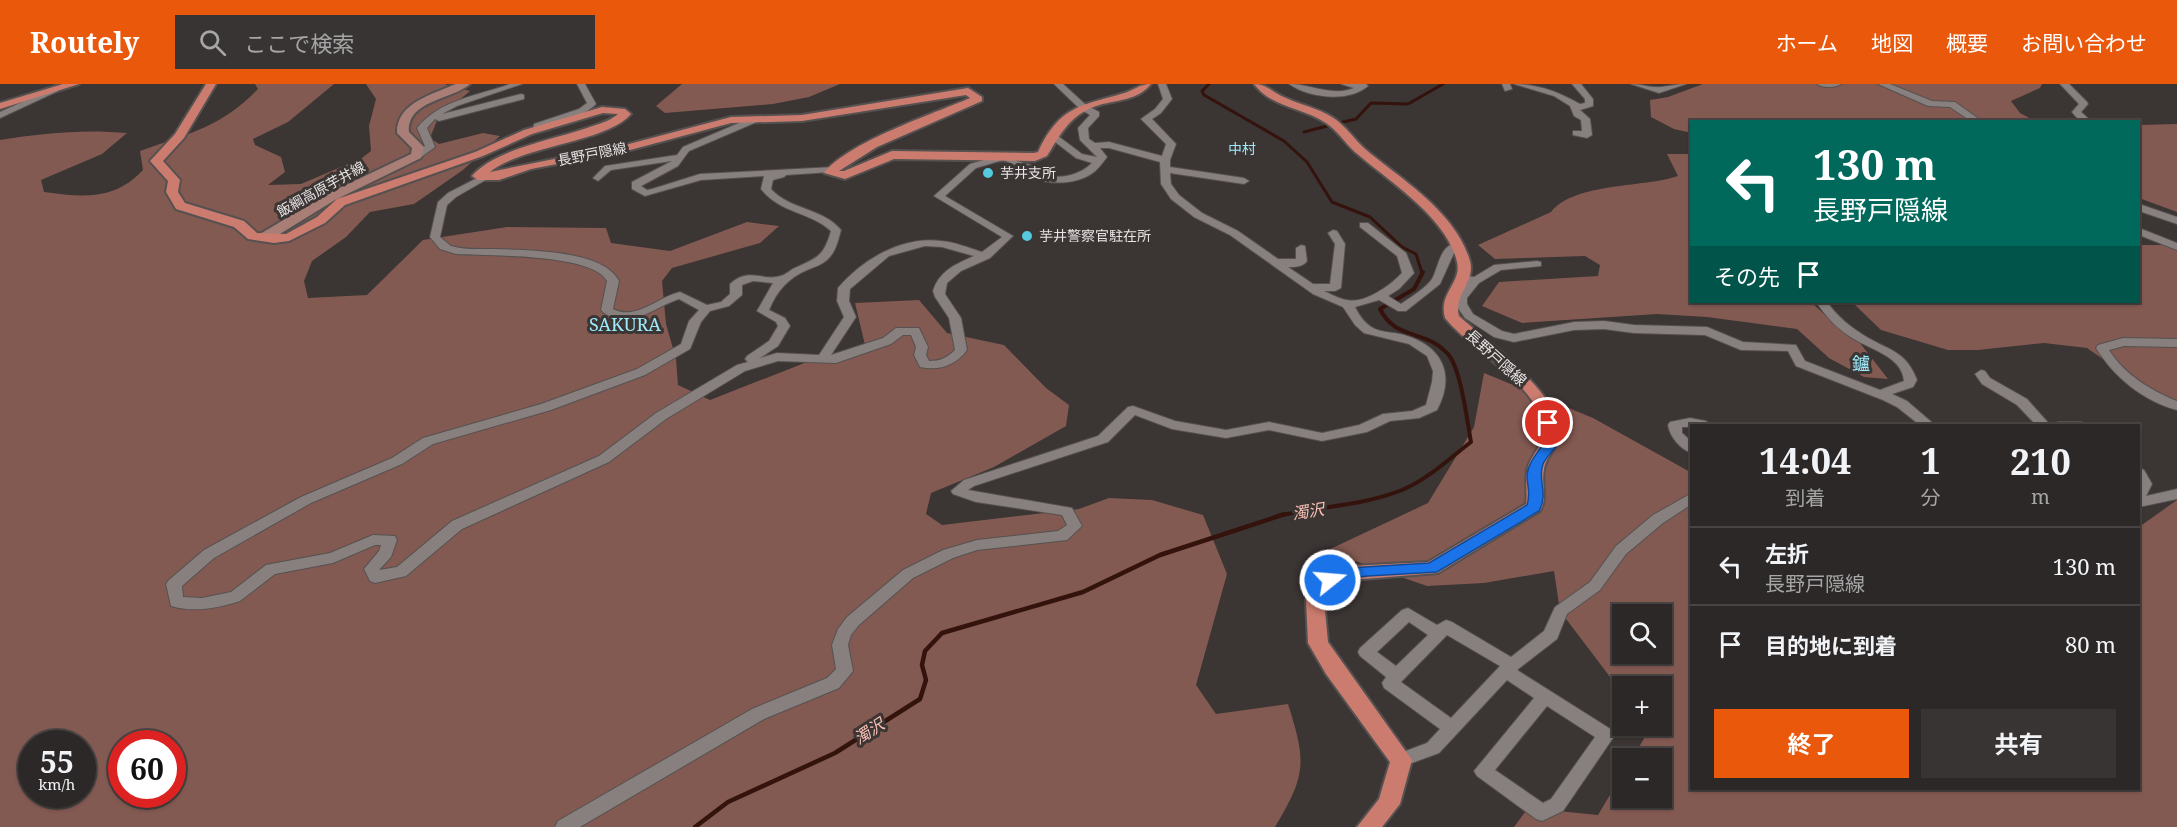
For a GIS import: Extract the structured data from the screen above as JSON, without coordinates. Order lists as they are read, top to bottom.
{
  "streets": {
    "main road": ["長野戸隠線", "飯綱高原芋井線"]
  },
  "crossings": [
    ["長野戸隠線", "飯綱高原芋井線"]
  ],
  "districts": ["中村", "SAKURA", "鑪"],
  "water": ["濁沢"],
  "places": ["芋井支所", "芋井警察官駐在所"],
  "page": {
    "header": "Routely",
    "search": "ここで検索",
    "nav": [
      "ホーム",
      "地図",
      "概要",
      "お問い合わせ"
    ],
    "turn": ["130 m", "長野戸隠線"],
    "then": "その先",
    "eta": [
      "14:04",
      "到着",
      "1",
      "分",
      "210",
      "m"
    ],
    "list": [
      {
        "name": "左折",
        "note": "長野戸隠線",
        "value": "130 m"
      },
      {
        "name": "目的地に到着",
        "value": "80 m"
      }
    ],
    "map_buttons": ["+", "−"],
    "buttons": ["終了", "共有"],
    "speed": "55 km/h",
    "limit": "60"
  }
}
